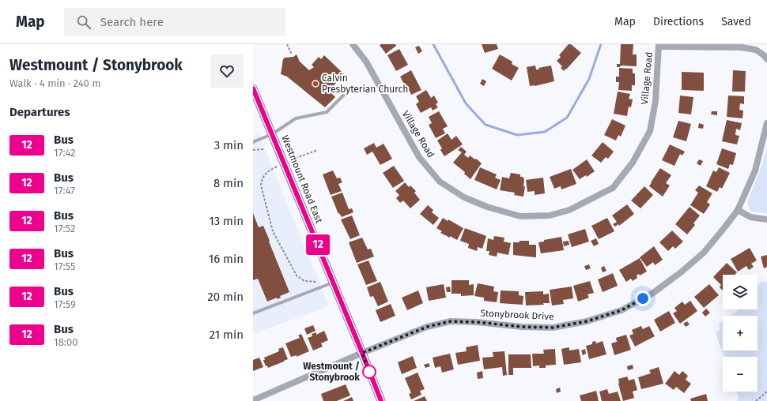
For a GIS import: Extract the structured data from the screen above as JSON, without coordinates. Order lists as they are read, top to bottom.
{
  "streets": {
    "main road": ["Westmount Road East"],
    "street": ["Village Road", "Stonybrook Drive"]
  },
  "crossings": [
    ["Westmount Road East", "Stonybrook Drive"]
  ],
  "places": ["Calvin Presbyterian Church", "Westmount / Stonybrook"],
  "lines": ["bus line 12"],
  "page": {
    "header": "Map",
    "search": "Search here",
    "nav": ["Map", "Directions", "Saved"],
    "heading": [
      ["Westmount / Stonybrook", "Walk · 4 min · 240 m"],
      "Departures"
    ],
    "on_map": "12",
    "list": [
      {
        "mark": "12",
        "name": "Bus",
        "note": "17:42",
        "value": "3 min"
      },
      {
        "mark": "12",
        "name": "Bus",
        "note": "17:47",
        "value": "8 min"
      },
      {
        "mark": "12",
        "name": "Bus",
        "note": "17:52",
        "value": "13 min"
      },
      {
        "mark": "12",
        "name": "Bus",
        "note": "17:55",
        "value": "16 min"
      },
      {
        "mark": "12",
        "name": "Bus",
        "note": "17:59",
        "value": "20 min"
      },
      {
        "mark": "12",
        "name": "Bus",
        "note": "18:00",
        "value": "21 min"
      }
    ],
    "map_buttons": ["+", "−"]
  }
}
